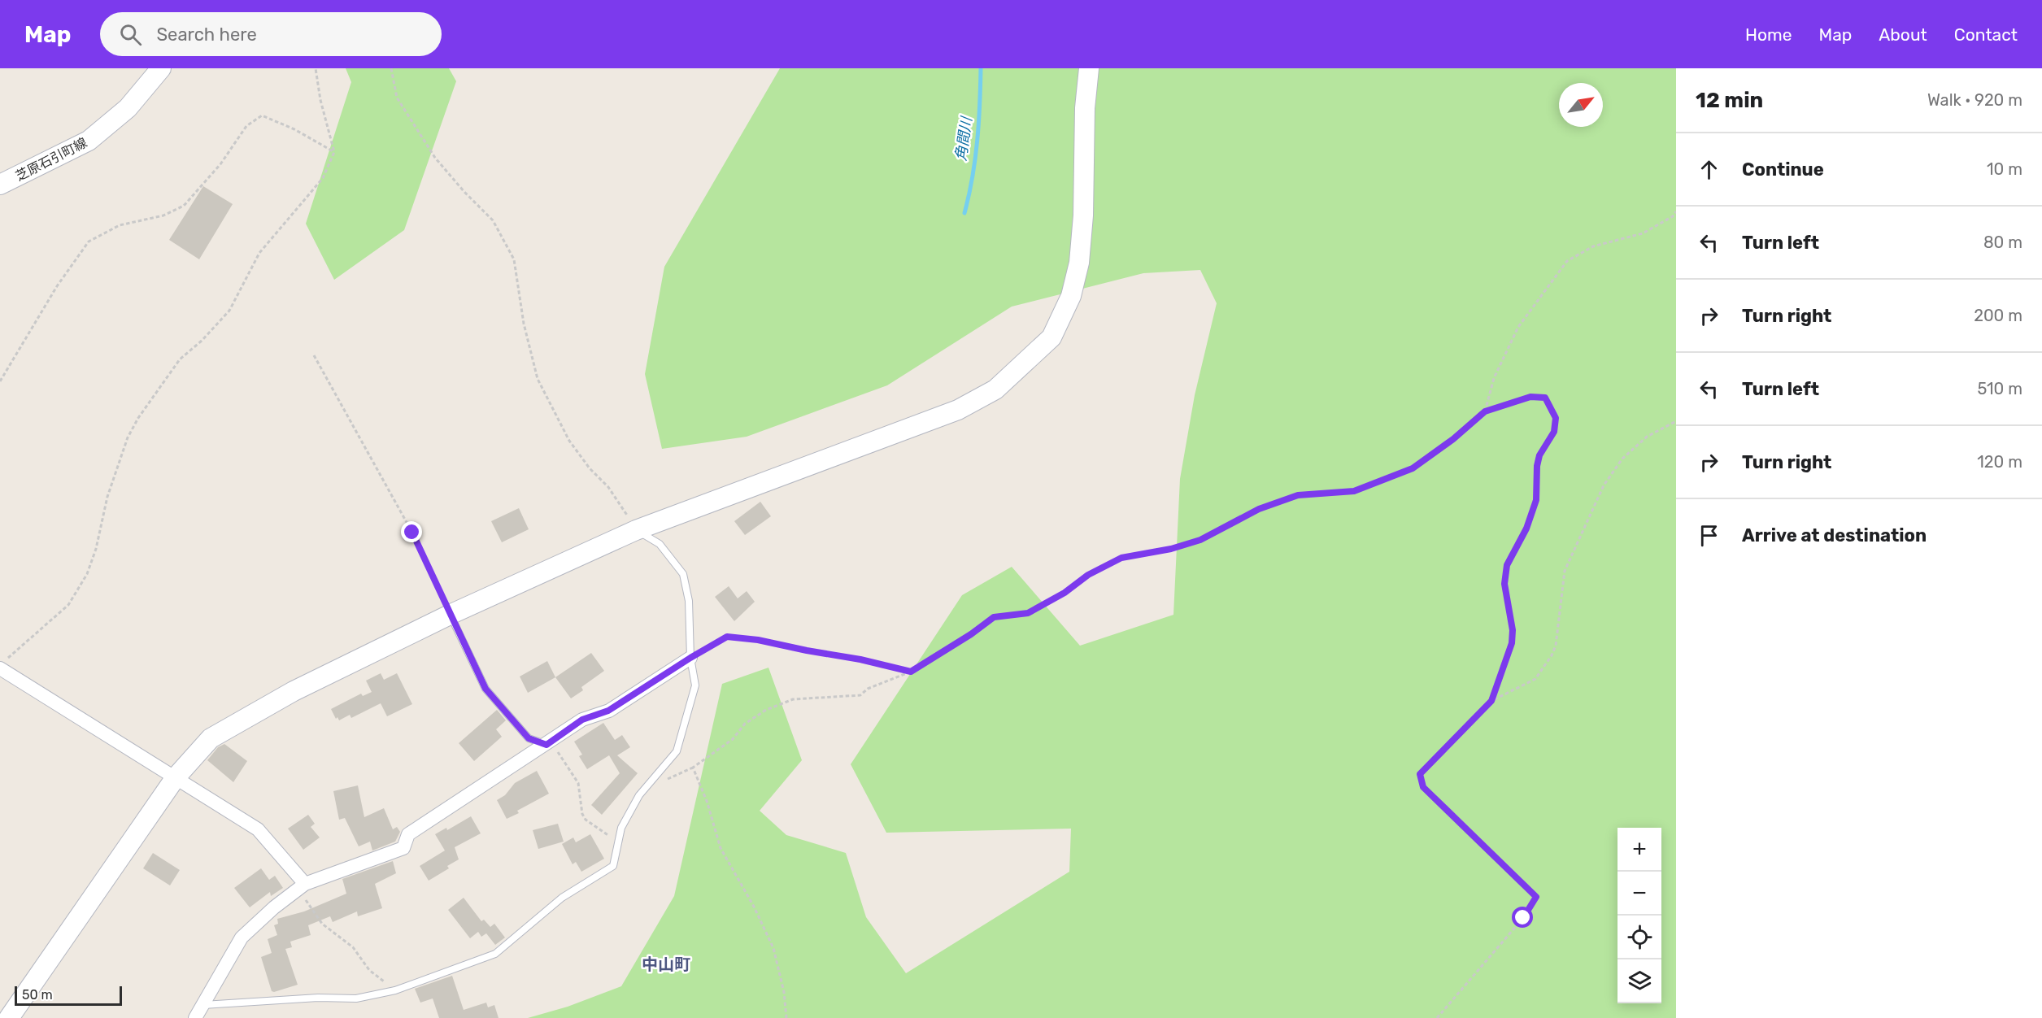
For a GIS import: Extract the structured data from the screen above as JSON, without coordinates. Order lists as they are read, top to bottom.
{
  "streets": {
    "street": ["芝原石引町線"]
  },
  "districts": ["中山町"],
  "water": ["角間川"],
  "scale_bar": "50 m",
  "north": "top right",
  "page": {
    "header": "Map",
    "search": "Search here",
    "nav": [
      "Home",
      "Map",
      "About",
      "Contact"
    ],
    "heading": ["12 min", "Walk · 920 m"],
    "list": [
      ["Continue", "10 m"],
      ["Turn left", "80 m"],
      ["Turn right", "200 m"],
      ["Turn left", "510 m"],
      ["Turn right", "120 m"],
      "Arrive at destination"
    ],
    "map_buttons": ["+", "−"],
    "scale": "50 m"
  }
}
